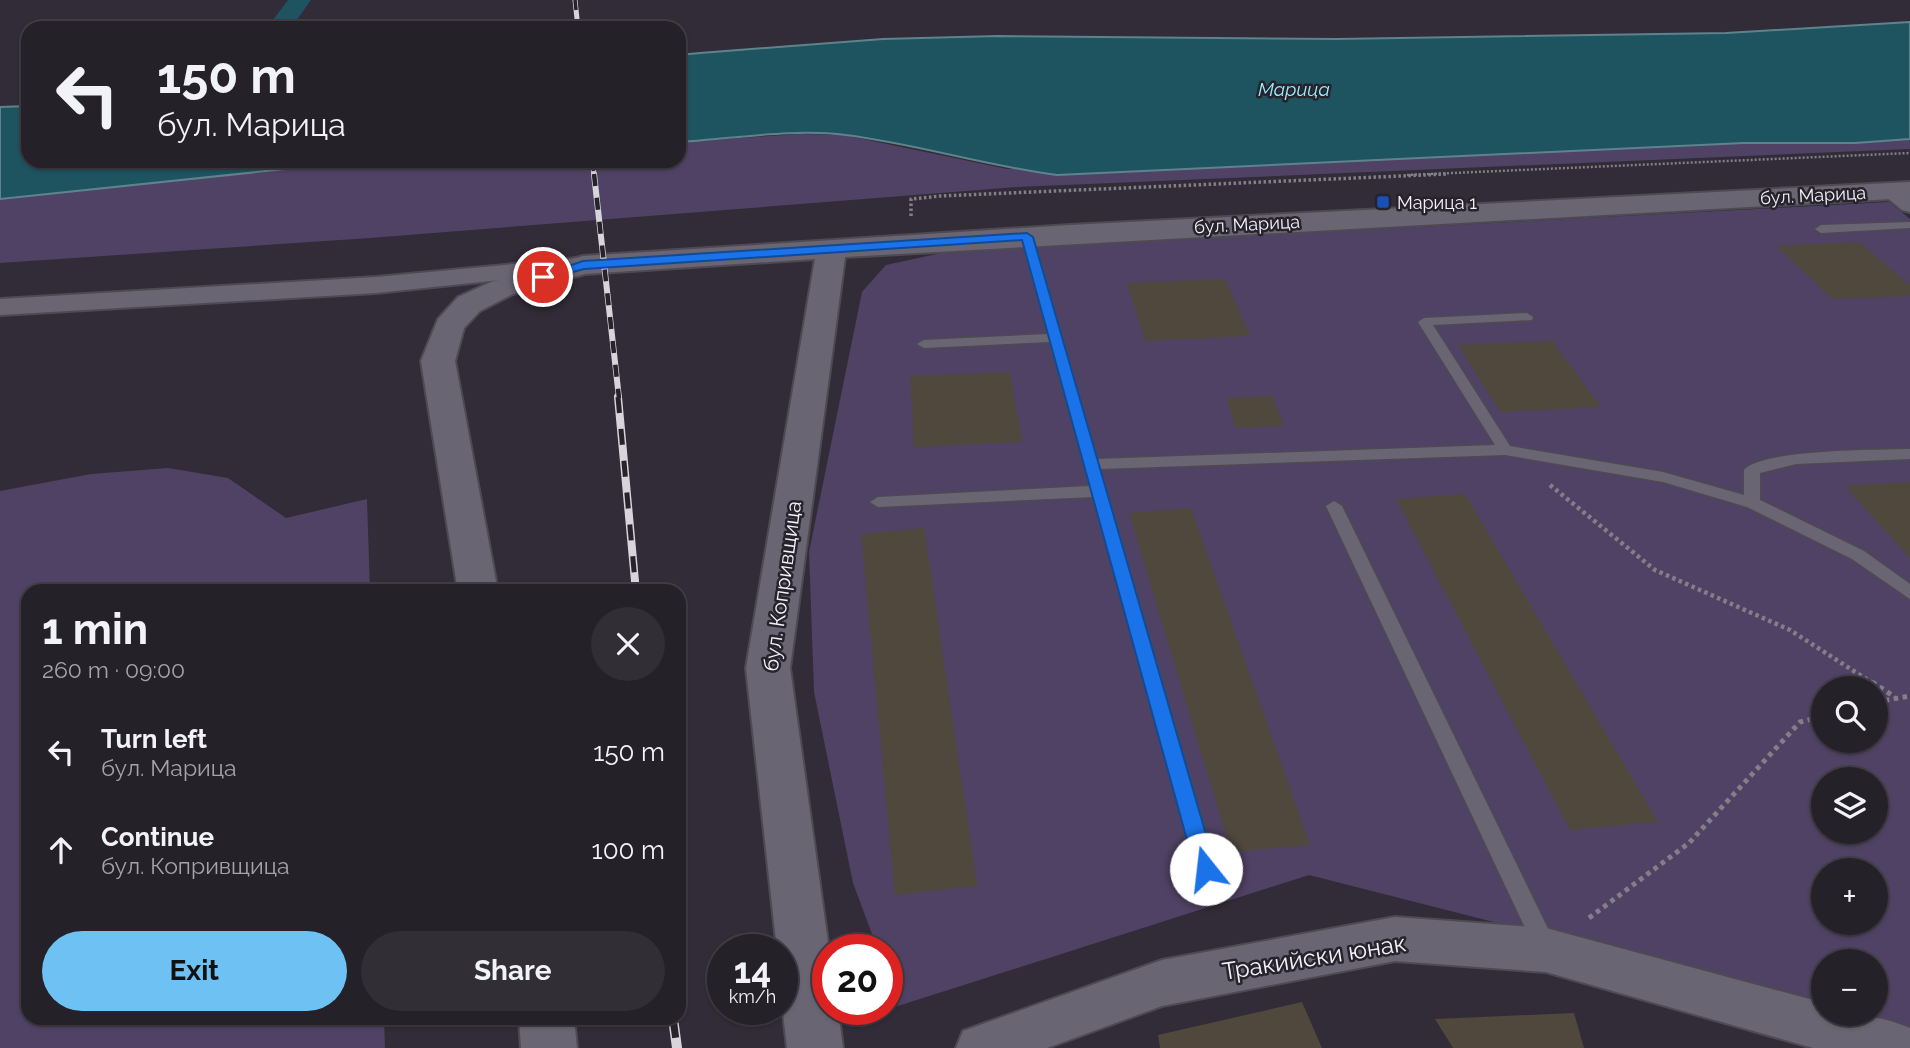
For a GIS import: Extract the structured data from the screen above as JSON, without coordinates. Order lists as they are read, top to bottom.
{
  "streets": {
    "main road": ["бул. Марица", "бул. Копривщица"],
    "street": ["Тракийски юнак"]
  },
  "crossings": [
    ["бул. Марица", "бул. Копривщица"]
  ],
  "water": ["Марица"],
  "places": {
    "transit": ["Марица 1"]
  },
  "page": {
    "turn": ["150 m", "бул. Марица"],
    "heading": ["1 min", "260 m · 09:00"],
    "map_buttons": ["+", "−"],
    "list": [
      {
        "name": "Turn left",
        "note": "бул. Марица",
        "value": "150 m"
      },
      {
        "name": "Continue",
        "note": "бул. Копривщица",
        "value": "100 m"
      }
    ],
    "buttons": ["Exit", "Share"],
    "speed": "14 km/h",
    "limit": "20"
  }
}
